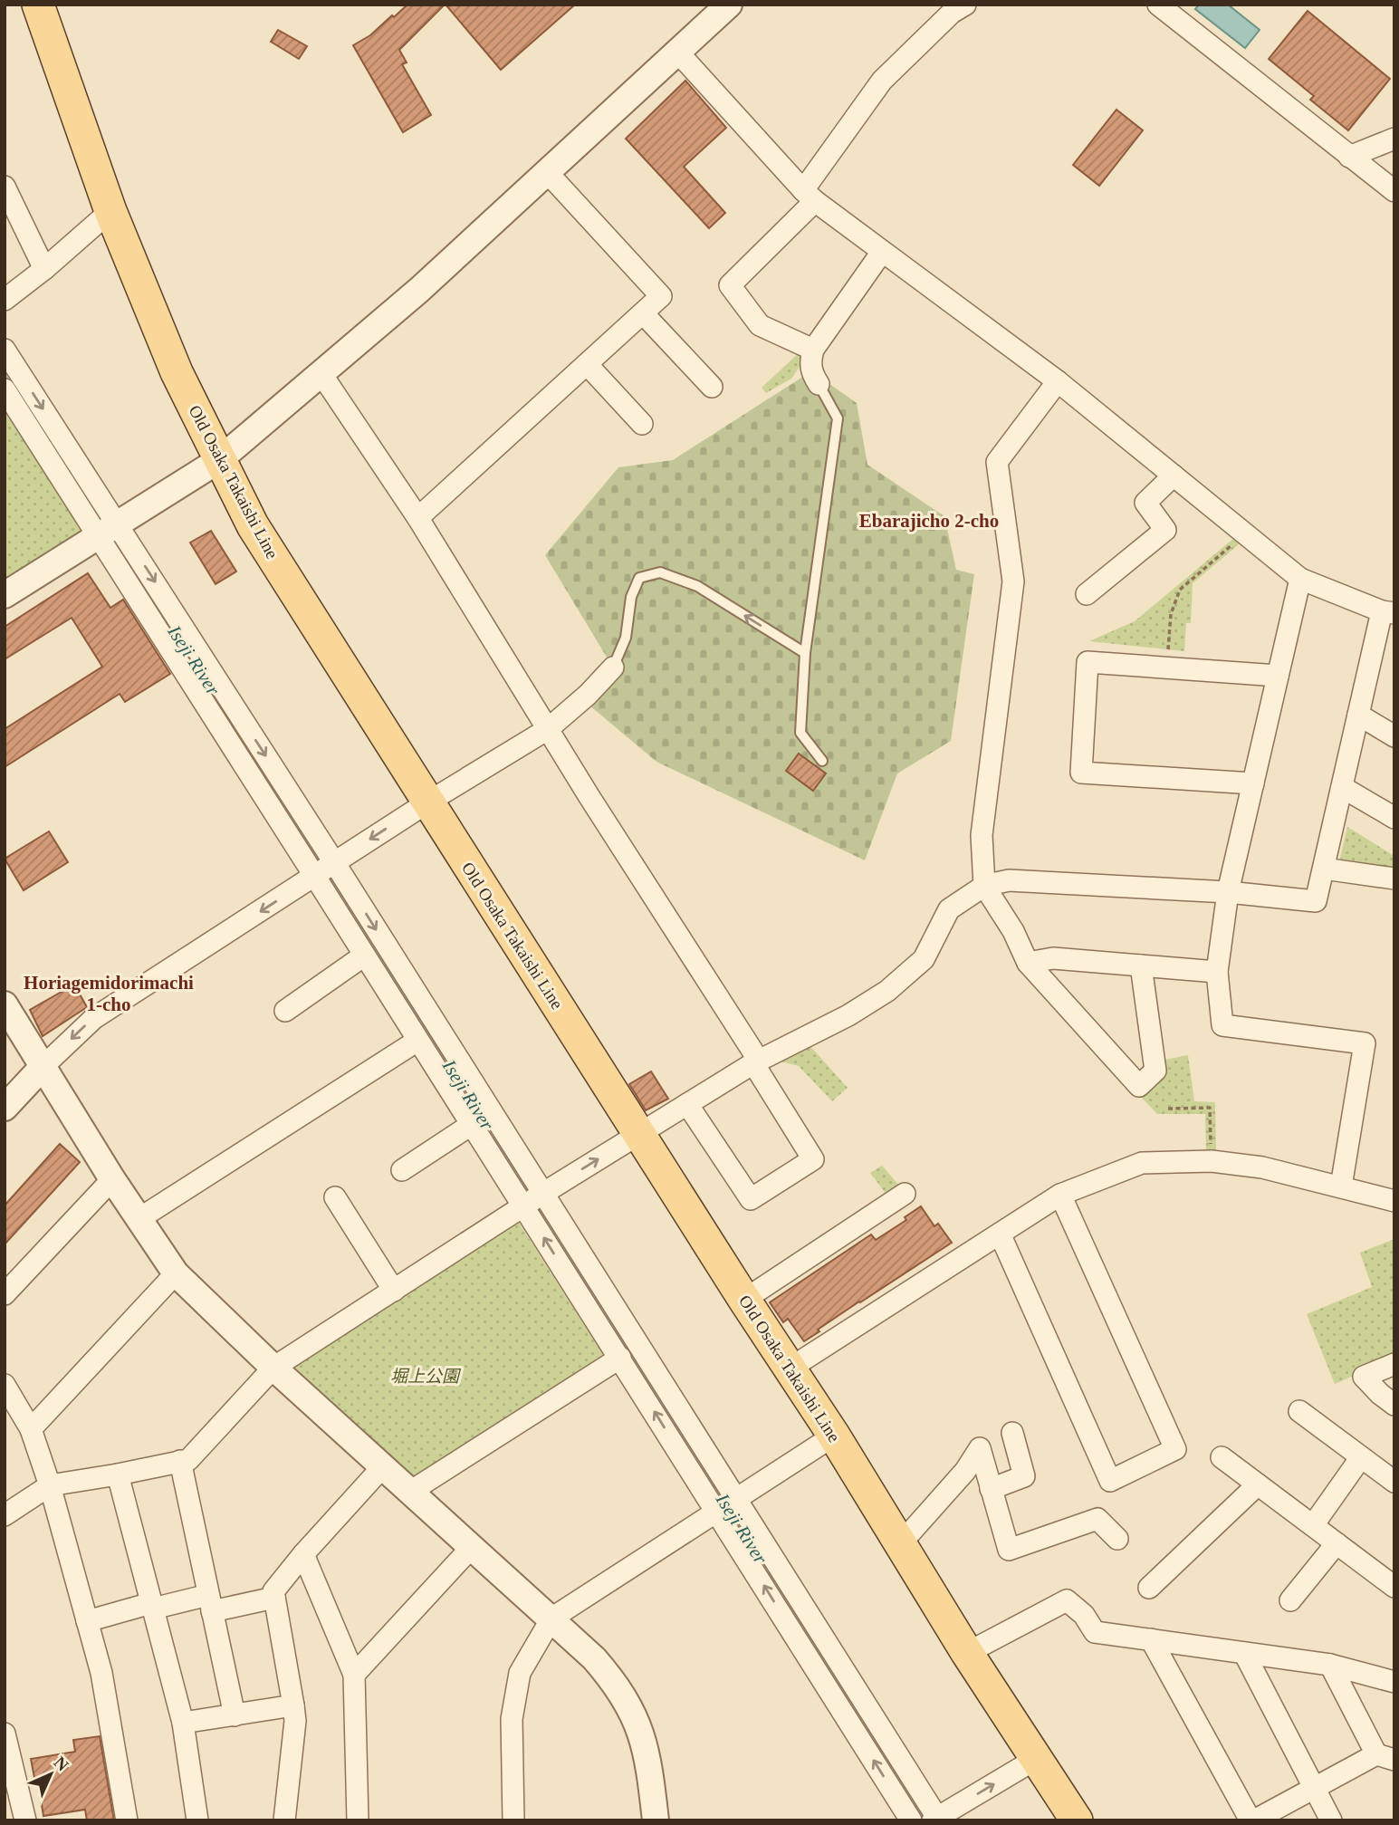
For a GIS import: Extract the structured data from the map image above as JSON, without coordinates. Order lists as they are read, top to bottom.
{
  "streets": {
    "main road": ["Old Osaka Takaishi Line"]
  },
  "districts": ["Ebarajicho 2-cho", "Horiagemidorimachi 1-cho"],
  "water": ["Iseji River"],
  "parks": ["堀上公園"],
  "north": "top right"
}
